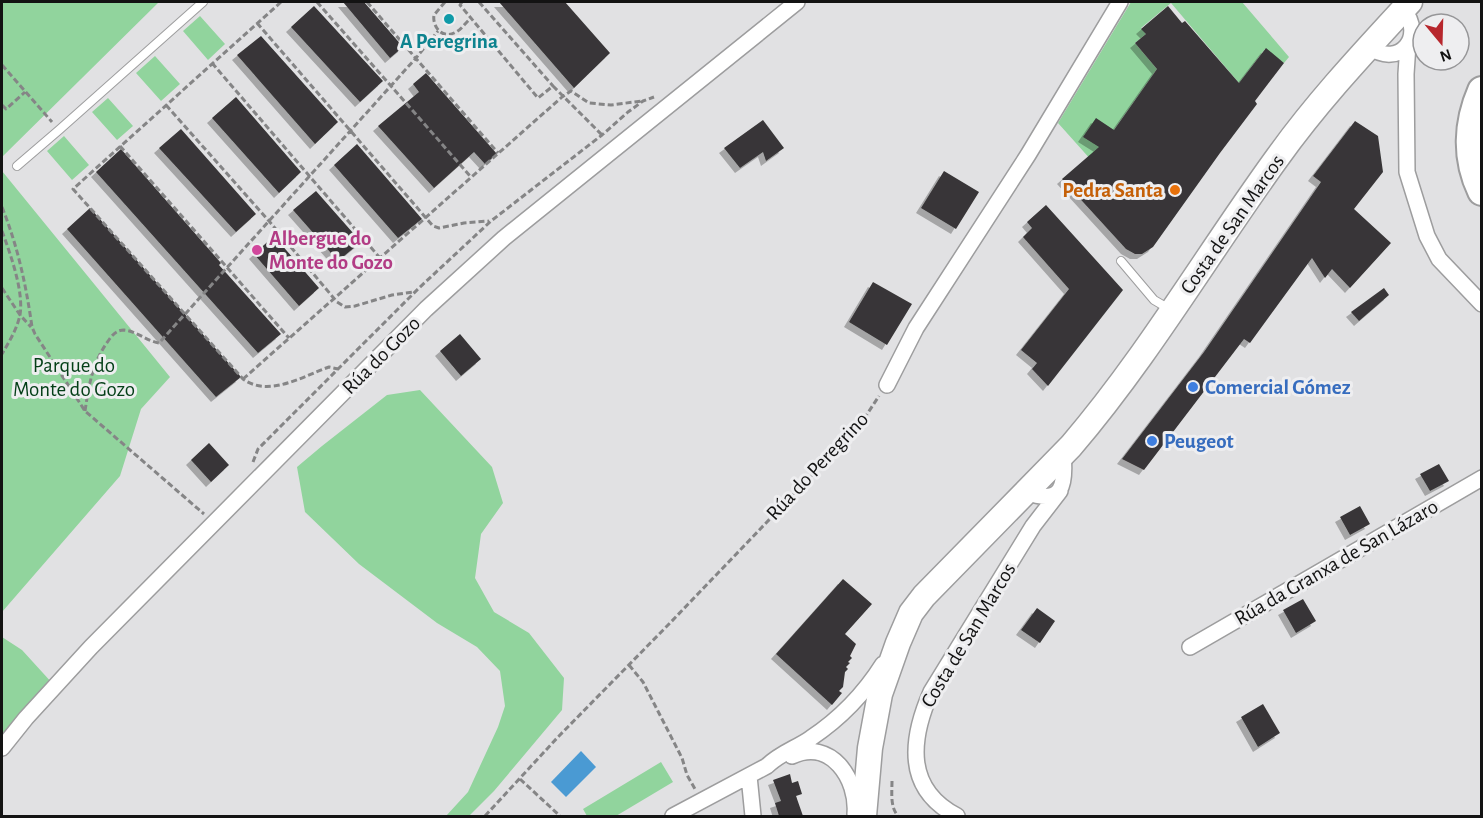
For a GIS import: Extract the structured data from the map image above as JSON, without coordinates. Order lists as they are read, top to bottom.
{
  "streets": {
    "main road": ["Costa de San Marcos"],
    "street": ["Rúa do Gozo", "Rúa da Granxa de San Lázaro"],
    "path": ["Rúa do Peregrino"]
  },
  "parks": ["Parque do Monte do Gozo"],
  "places": [
    "A Peregrina",
    "Pedra Santa",
    "Albergue do Monte do Gozo",
    "Comercial Gómez",
    "Peugeot"
  ],
  "north": "bottom"
}
